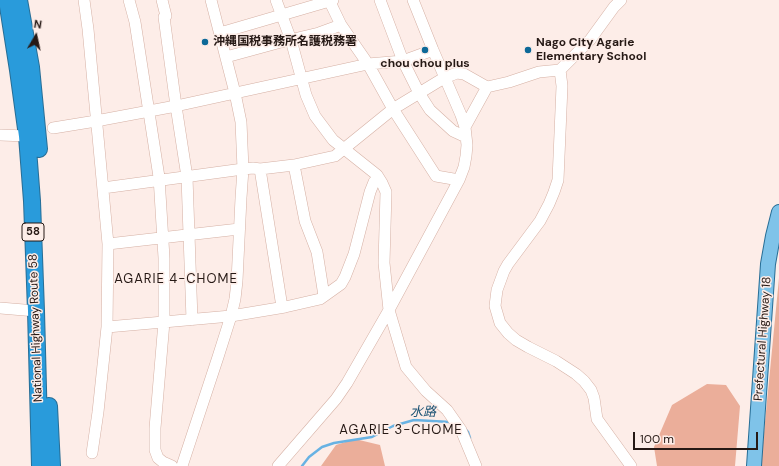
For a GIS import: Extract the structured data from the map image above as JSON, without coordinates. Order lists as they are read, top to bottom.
{
  "streets": {
    "highway": ["58", "National Highway Route 58"],
    "main road": ["Prefectural Highway 18"]
  },
  "districts": ["AGARIE 4-CHOME", "AGARIE 3-CHOME"],
  "water": ["水路"],
  "places": ["沖縄国税事務所名護税務署", "chou chou plus", "Nago City Agarie Elementary School"],
  "scale_bar": "100 m",
  "north": "top"
}
